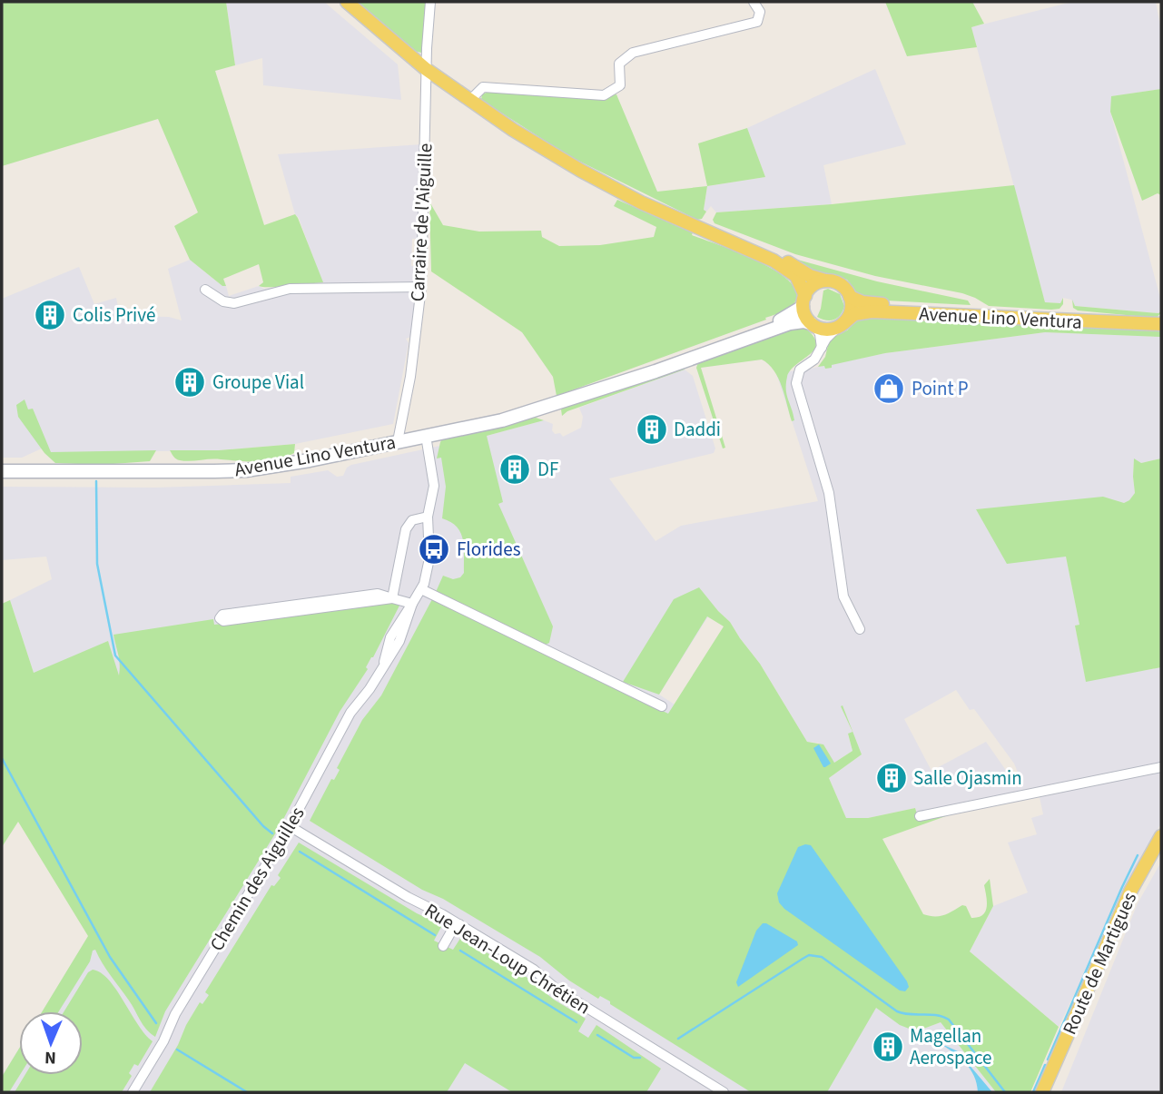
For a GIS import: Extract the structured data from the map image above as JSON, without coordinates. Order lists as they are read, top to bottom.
{
  "streets": {
    "main road": ["Avenue Lino Ventura", "Route de Martigues"],
    "street": ["Carraire de l'Aiguille", "Chemin des Aiguilles", "Rue Jean-Loup Chrétien"]
  },
  "crossings": [
    ["Carraire de l'Aiguille", "Avenue Lino Ventura"],
    ["Chemin des Aiguilles", "Rue Jean-Loup Chrétien"]
  ],
  "places": {
    "building": [
      "Colis Privé",
      "Groupe Vial",
      "Daddi",
      "DF",
      "Salle Ojasmin",
      "Magellan Aerospace"
    ],
    "shop": ["Point P"],
    "bus stop": ["Florides"]
  },
  "north": "bottom"
}
